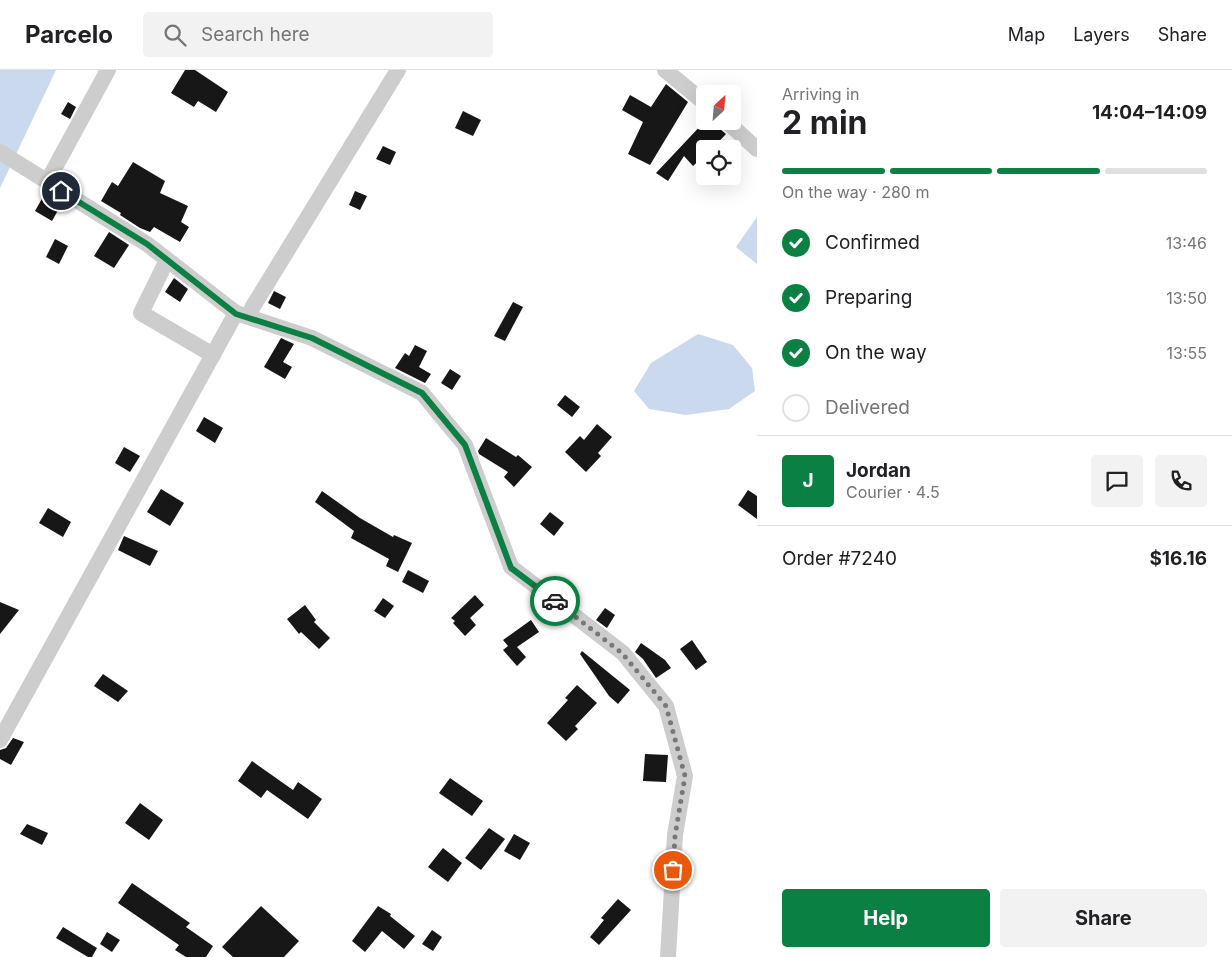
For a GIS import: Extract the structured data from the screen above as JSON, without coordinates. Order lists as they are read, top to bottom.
{
  "north": "top right",
  "page": {
    "header": "Parcelo",
    "search": "Search here",
    "nav": ["Map", "Layers", "Share"],
    "heading": ["2 min", "Arriving in", "14:04–14:09"],
    "panel": [
      "Jordan",
      "Courier · 4.5",
      "Order #7240",
      "$16.16"
    ],
    "bar": "On the way · 280 m",
    "list": [
      ["Confirmed", "13:46"],
      ["Preparing", "13:50"],
      ["On the way", "13:55"],
      "Delivered"
    ],
    "round": "J",
    "buttons": ["Help", "Share"]
  }
}
